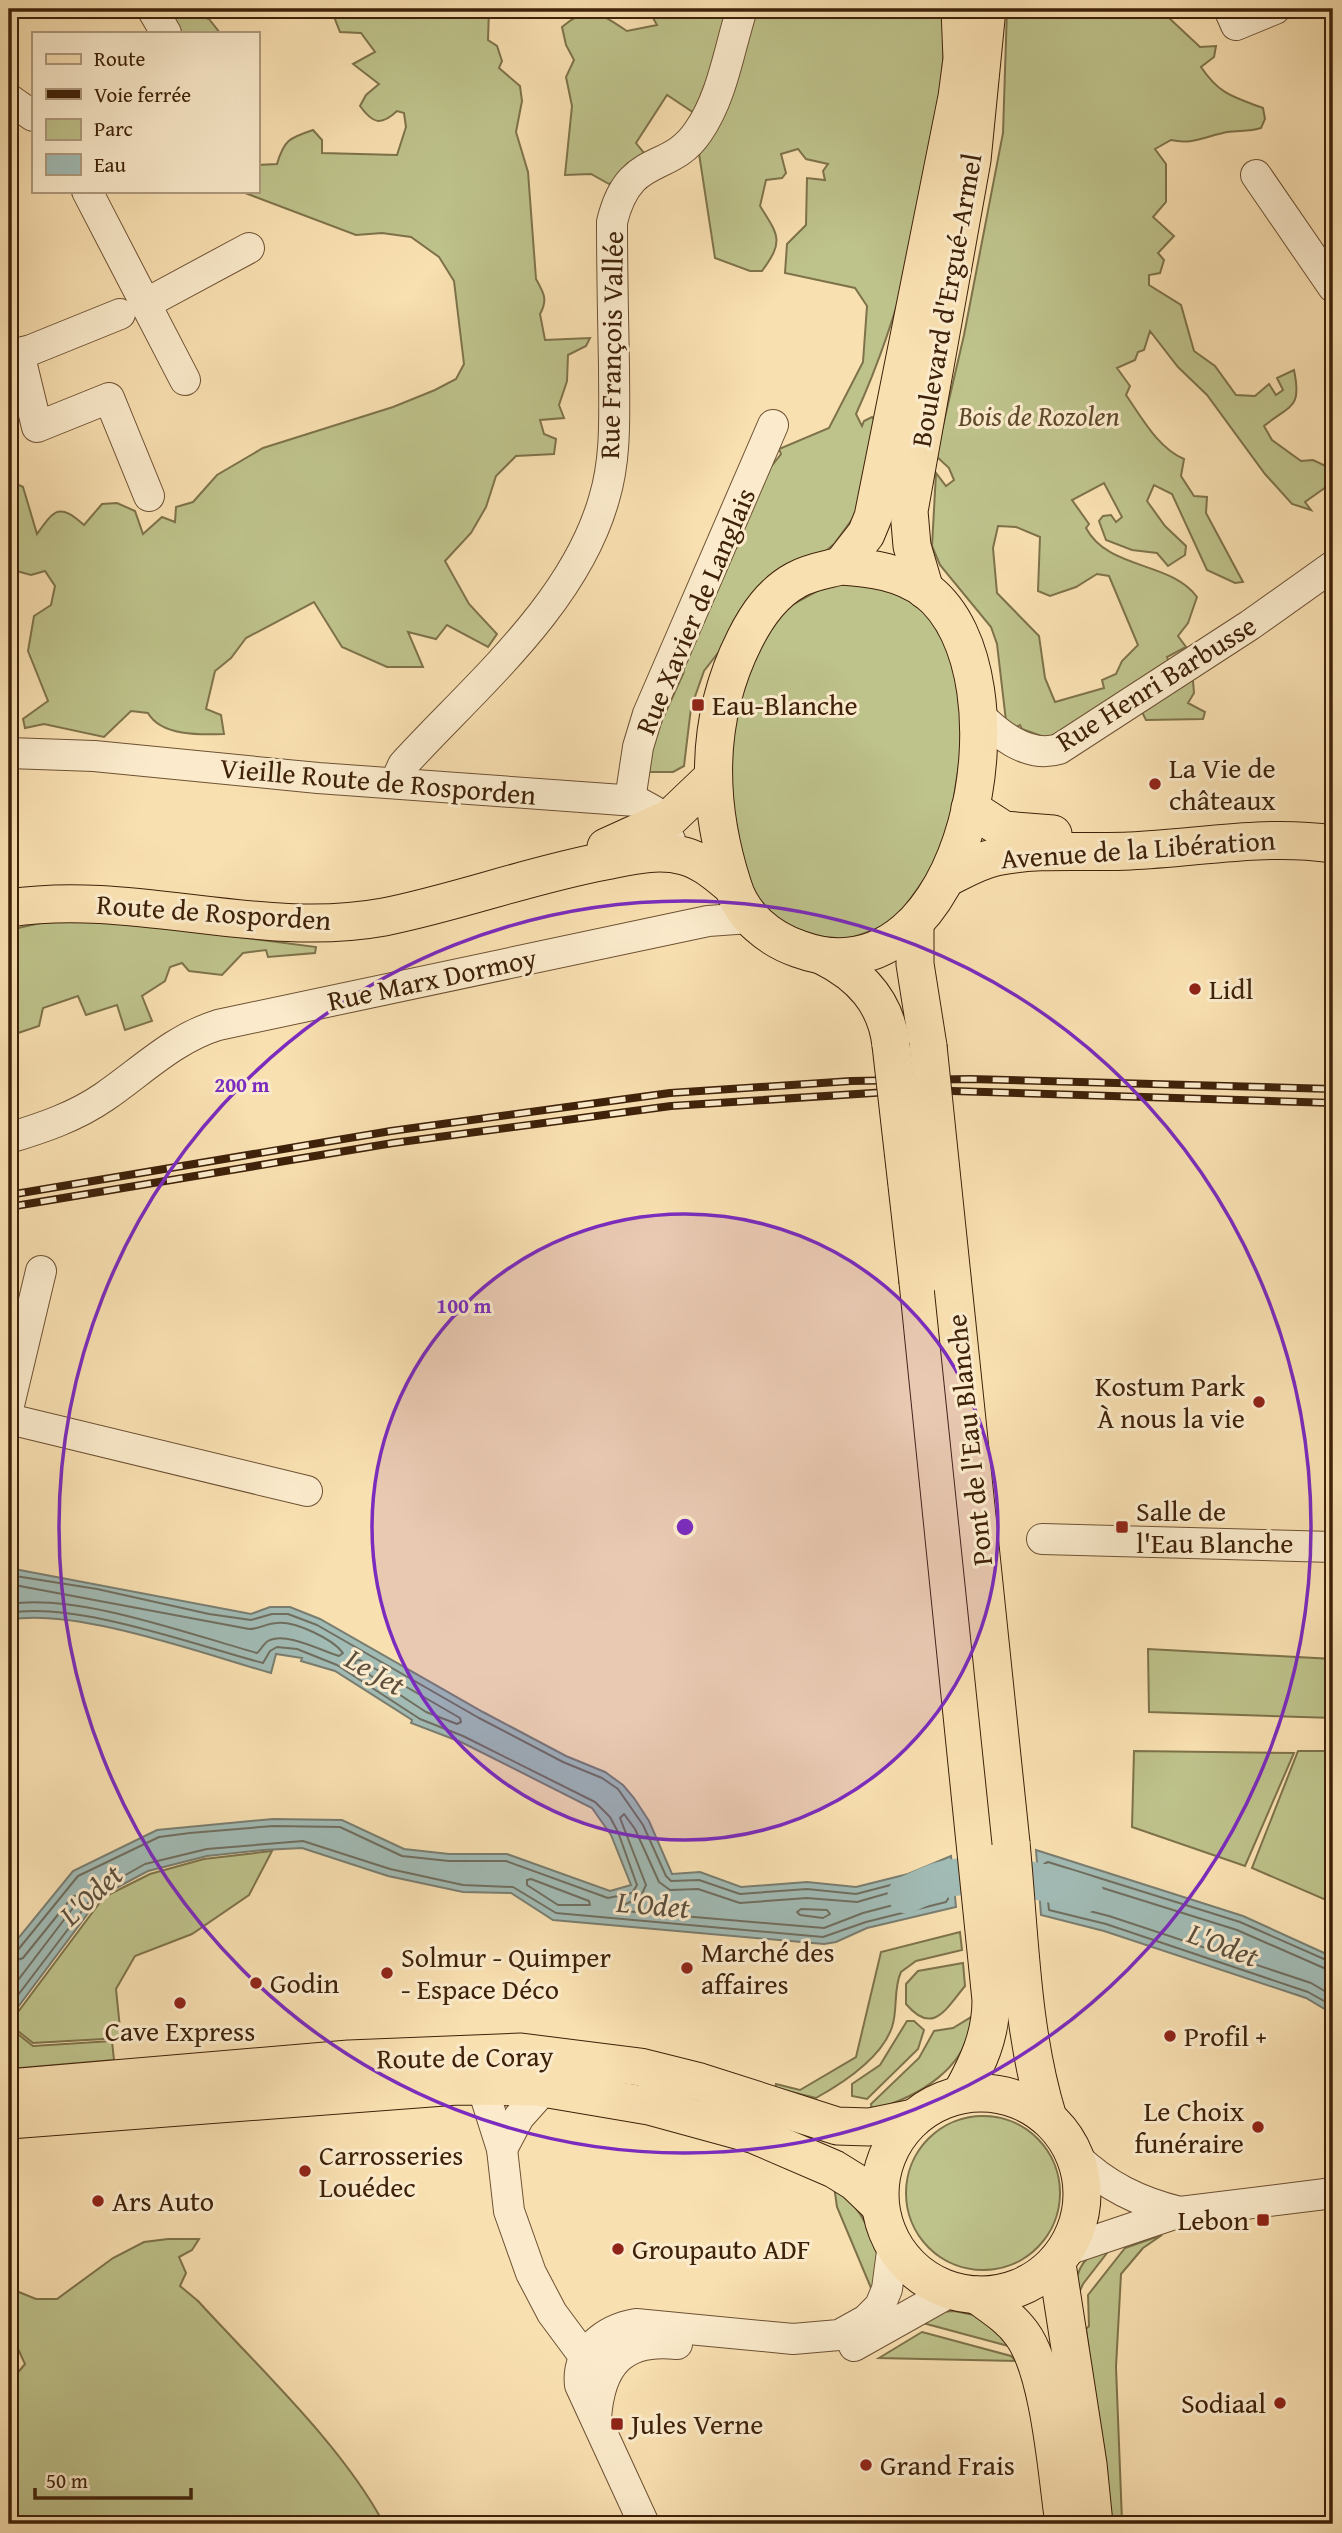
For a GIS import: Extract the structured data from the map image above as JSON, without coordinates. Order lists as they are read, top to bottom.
{
  "streets": {
    "main road": [
      "Boulevard d'Ergué-Armel",
      "Avenue de la Libération",
      "Route de Rosporden",
      "Pont de l'Eau Blanche",
      "Route de Coray"
    ],
    "street": [
      "Rue François Vallée",
      "Rue Xavier de Langlais",
      "Rue Henri Barbusse",
      "Vieille Route de Rosporden",
      "Rue Marx Dormoy"
    ]
  },
  "crossings": [
    ["Rue François Vallée", "Vieille Route de Rosporden"],
    ["Rue Xavier de Langlais", "Vieille Route de Rosporden"]
  ],
  "water": ["Le Jet", "L'Odet"],
  "parks": ["Bois de Rozolen"],
  "places": {
    "transit": [
      "Eau-Blanche",
      "Salle de l'Eau Blanche",
      "Lebon",
      "Jules Verne"
    ],
    "other": [
      "La Vie de châteaux",
      "Lidl",
      "Kostum Park À nous la vie",
      "Marché des affaires",
      "Solmur - Quimper - Espace Déco",
      "Godin",
      "Cave Express",
      "Profil +",
      "Le Choix funéraire",
      "Carrosseries Louédec",
      "Ars Auto",
      "Groupauto ADF",
      "Sodiaal",
      "Grand Frais"
    ]
  },
  "legend": [
    "Route",
    "Voie ferrée",
    "Parc",
    "Eau"
  ],
  "scale_bar": "50 m",
  "rings": ["200 m", "100 m"]
}
